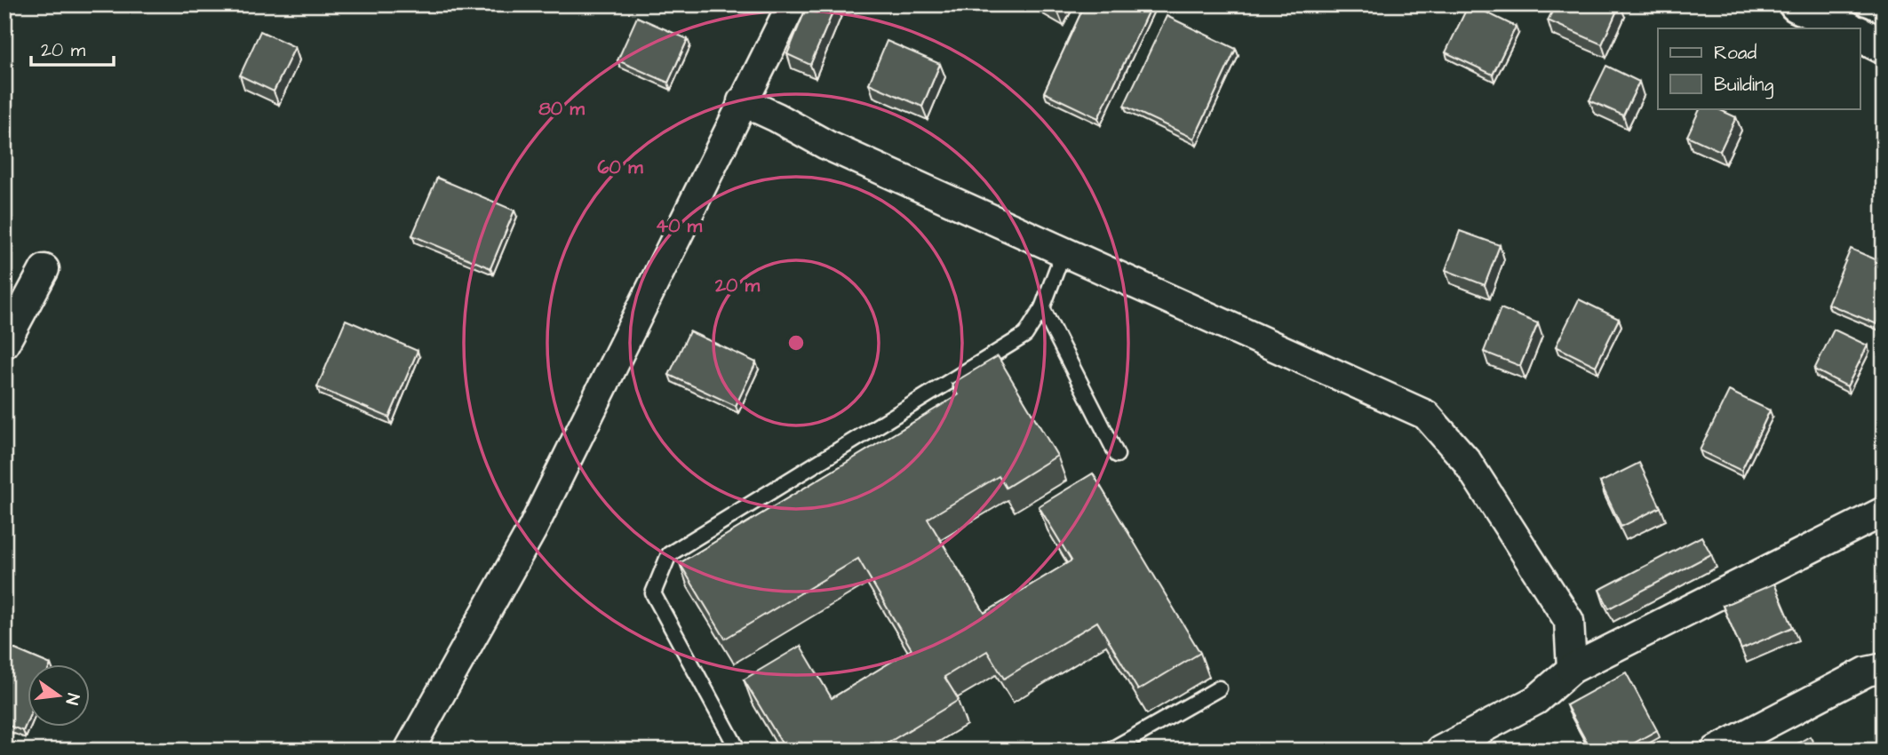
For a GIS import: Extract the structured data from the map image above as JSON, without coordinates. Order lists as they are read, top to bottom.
{
  "legend": ["Road", "Building"],
  "scale_bar": "20 m",
  "north": "right",
  "rings": [
    "80 m",
    "60 m",
    "40 m",
    "20 m"
  ]
}
